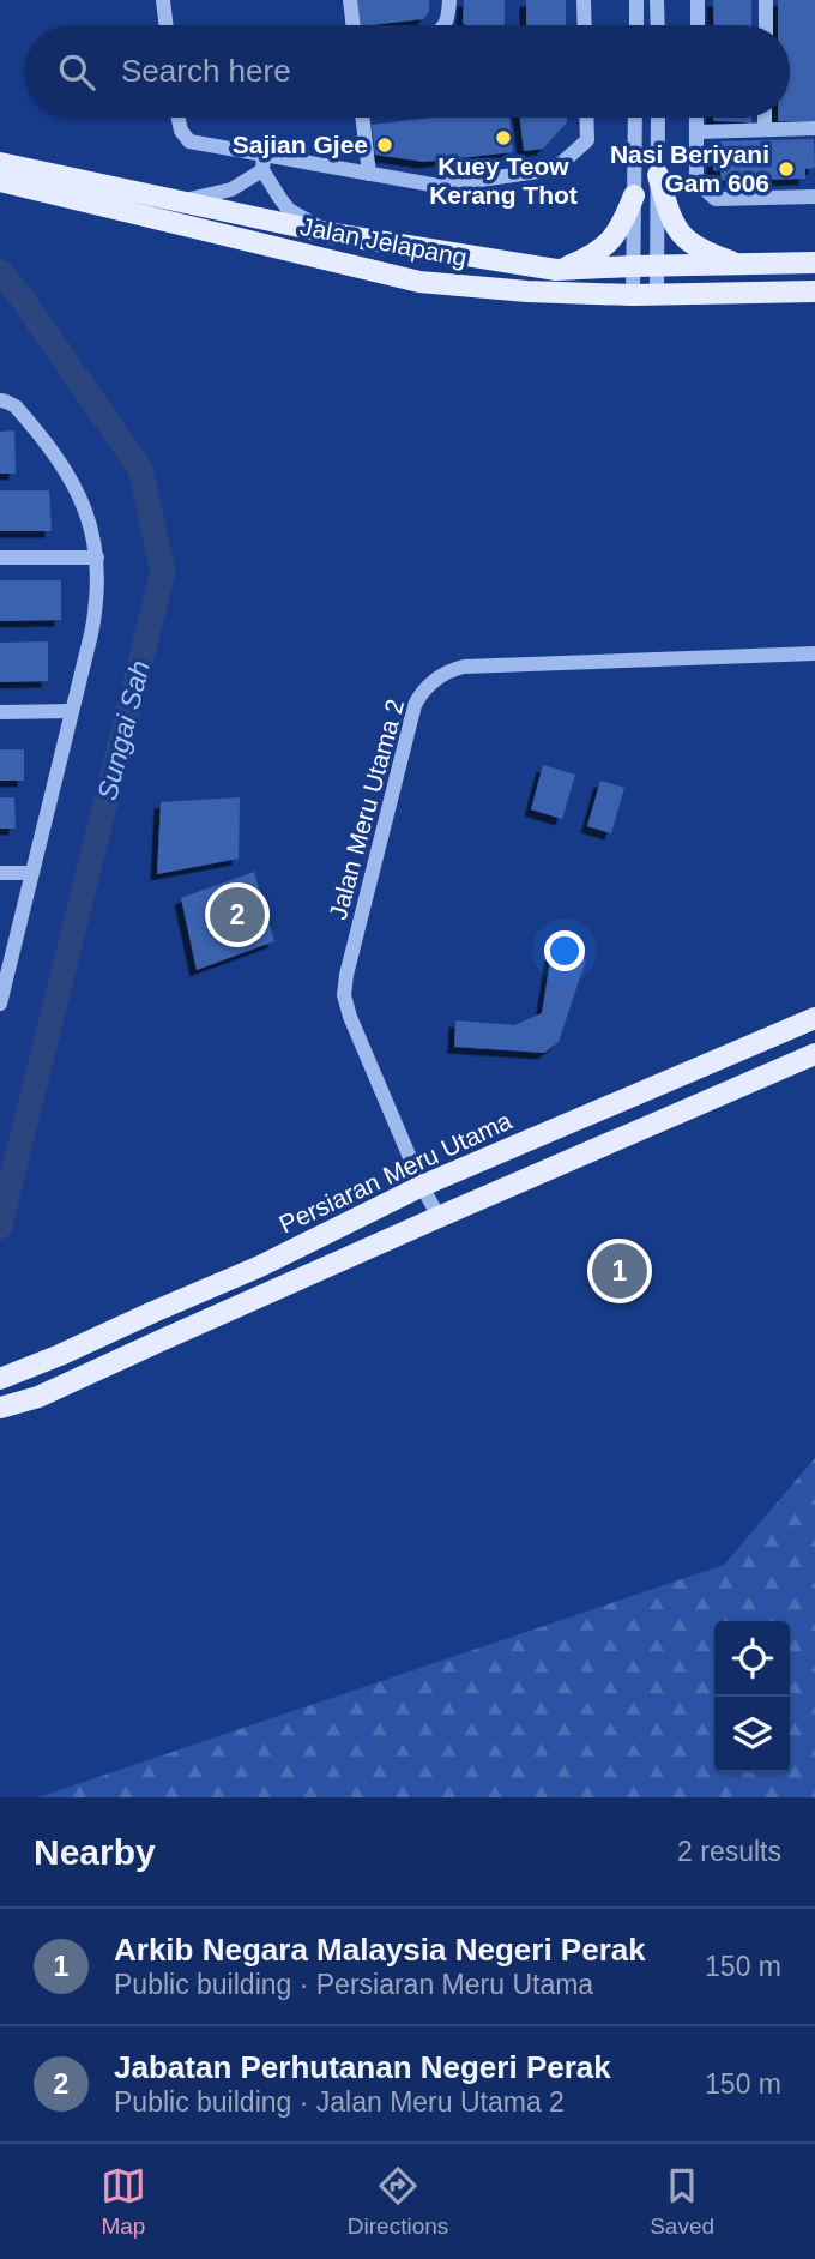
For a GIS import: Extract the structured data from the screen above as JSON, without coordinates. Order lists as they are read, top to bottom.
{
  "streets": {
    "main road": ["Jalan Jelapang", "Persiaran Meru Utama"],
    "street": ["Jalan Meru Utama 2"]
  },
  "crossings": [
    ["Jalan Meru Utama 2", "Persiaran Meru Utama"]
  ],
  "water": ["Sungai Sah"],
  "places": ["Kuey Teow Kerang Thot", "Sajian Gjee", "Nasi Beriyani Gam 606"],
  "page": {
    "search": "Search here",
    "pins": ["2", "1"],
    "heading": ["Nearby", "2 results"],
    "list": [
      {
        "mark": "1",
        "name": "Arkib Negara Malaysia Negeri Perak",
        "note": "Public building · Persiaran Meru Utama",
        "value": "150 m"
      },
      {
        "mark": "2",
        "name": "Jabatan Perhutanan Negeri Perak",
        "note": "Public building · Jalan Meru Utama 2",
        "value": "150 m"
      }
    ],
    "nav": ["Map", "Directions", "Saved"]
  }
}
